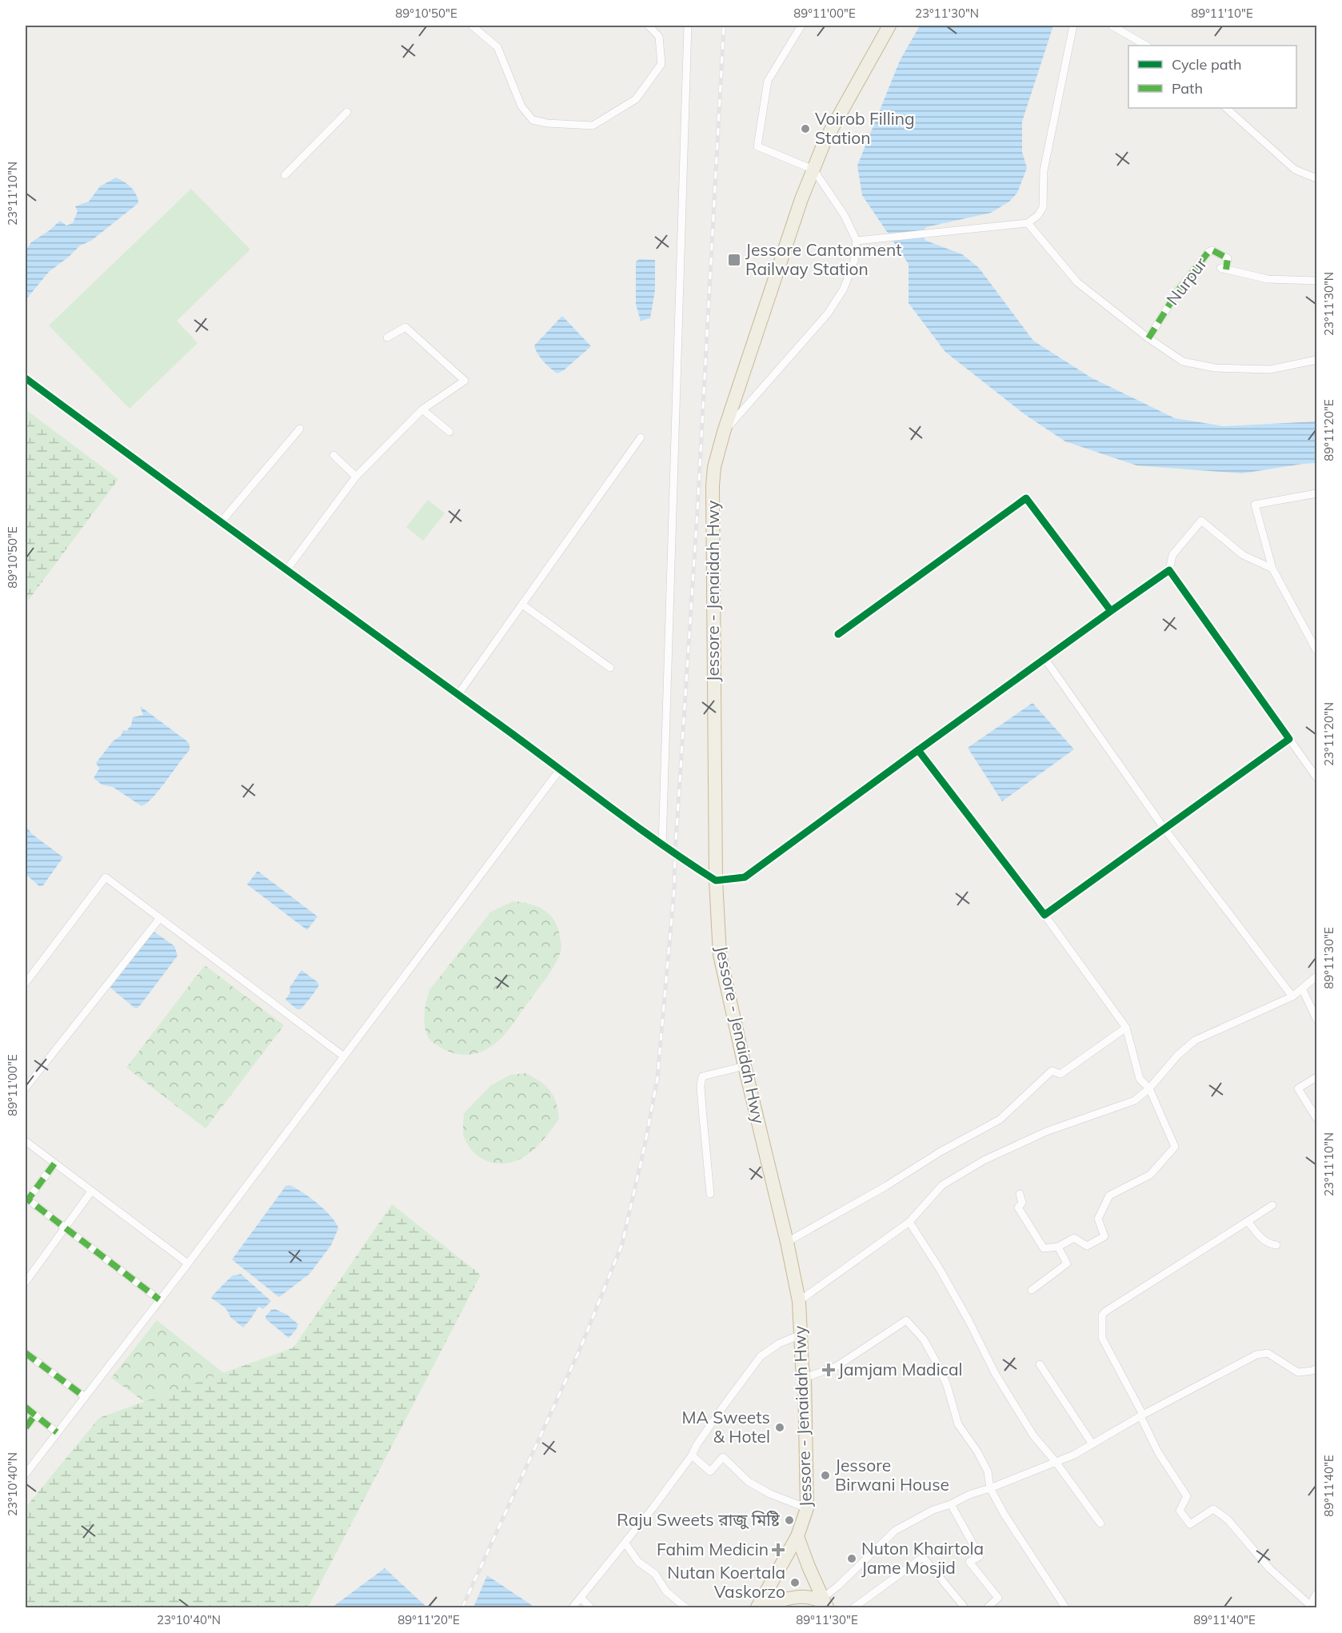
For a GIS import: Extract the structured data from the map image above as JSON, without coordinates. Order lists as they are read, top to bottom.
{
  "streets": {
    "highway": ["Jessore - Jenaidah Hwy"],
    "street": ["Nurpur"]
  },
  "places": {
    "other": [
      "Voirob Filling Station",
      "MA Sweets & Hotel",
      "Jessore Birwani House",
      "Raju Sweets রাজু মিষ্টি",
      "Nuton Khairtola Jame Mosjid",
      "Nutan Koertala Vaskorzo"
    ],
    "transit": ["Jessore Cantonment Railway Station"],
    "health": ["Jamjam Madical", "Fahim Medicin"]
  },
  "legend": ["Cycle path", "Path"],
  "coordinates": [
    "89°10'50\"E",
    "89°11'00\"E",
    "23°11'30\"N",
    "89°11'10\"E",
    "23°11'10\"N",
    "89°11'20\"E",
    "23°11'20\"N",
    "89°11'30\"E",
    "23°10'40\"N",
    "89°11'40\"E"
  ]
}
